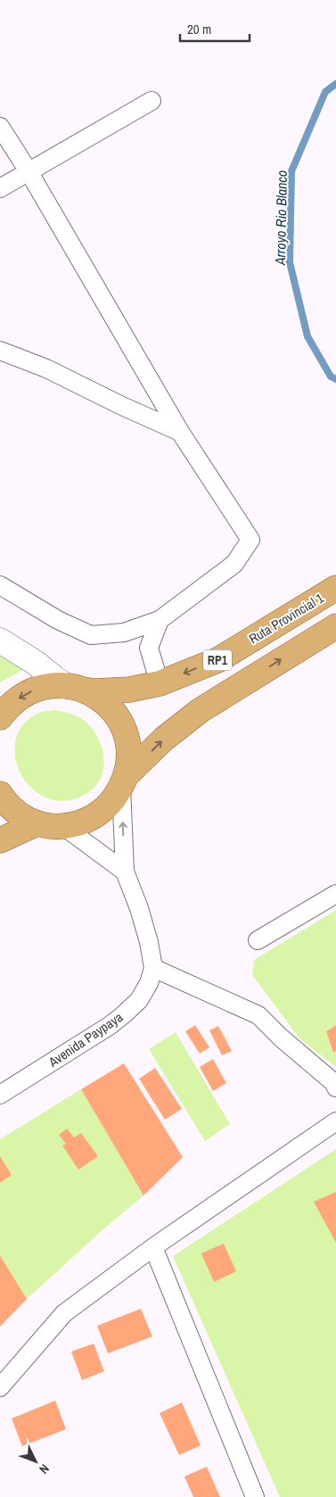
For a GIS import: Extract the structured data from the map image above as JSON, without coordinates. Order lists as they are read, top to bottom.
{
  "streets": {
    "main road": ["Ruta Provincial 1", "RP1"],
    "street": ["Avenida Paypaya"]
  },
  "crossings": [
    ["Ruta Provincial 1", "RP1"]
  ],
  "water": ["Arroyo Rio Blanco"],
  "scale_bar": "20 m",
  "north": "bottom right"
}
